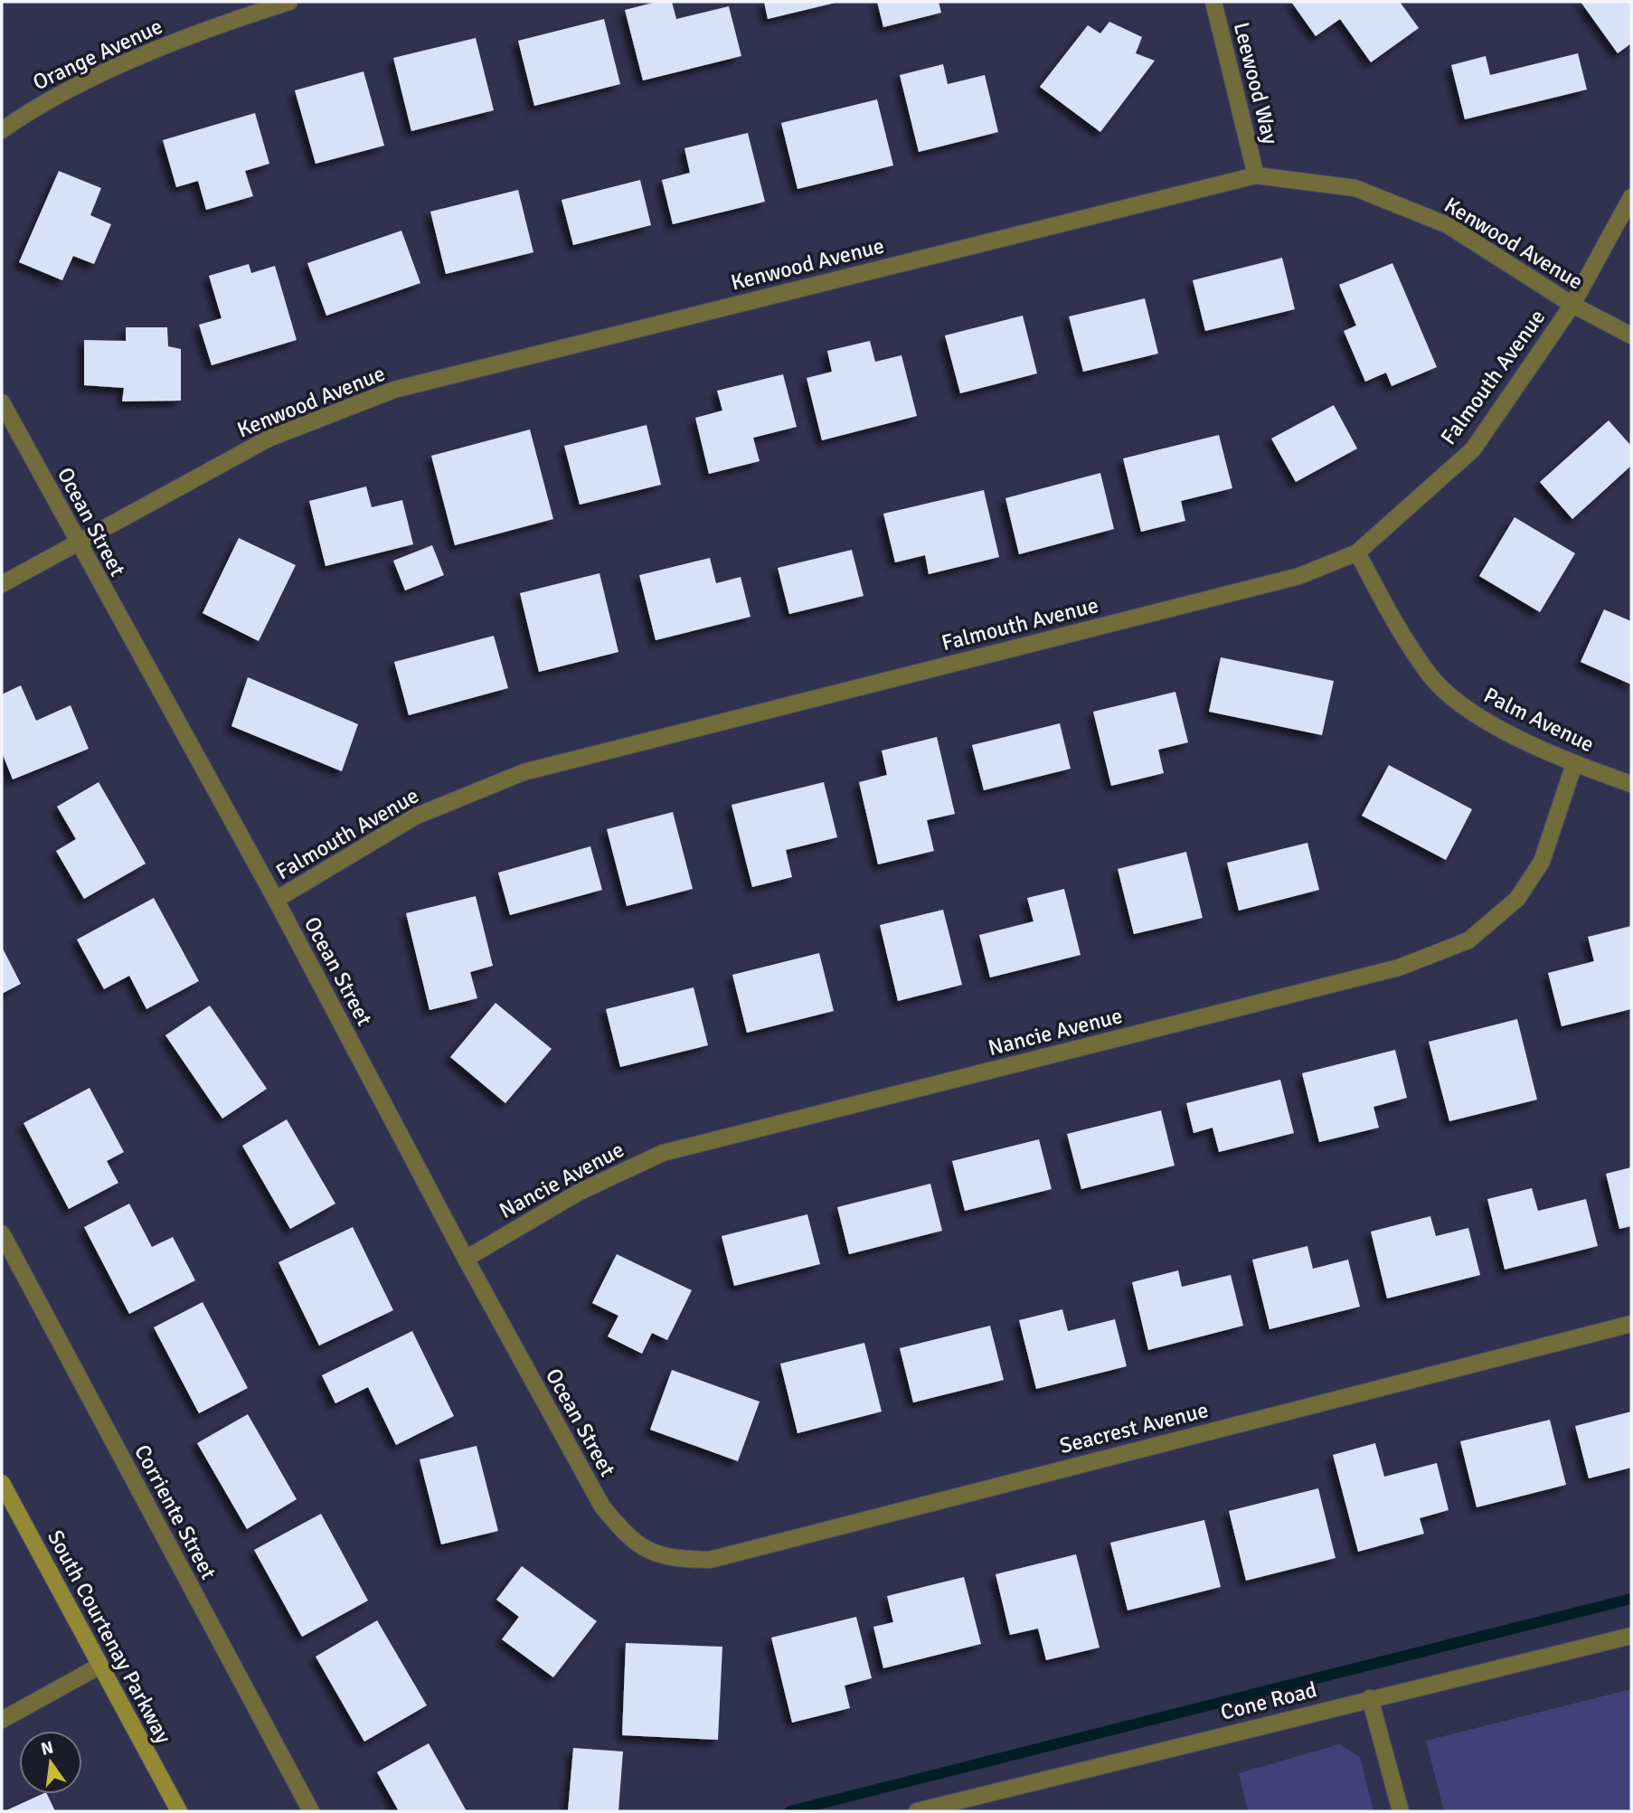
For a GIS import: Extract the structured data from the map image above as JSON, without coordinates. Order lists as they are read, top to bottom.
{
  "streets": {
    "main road": ["South Courtenay Parkway"],
    "street": [
      "Orange Avenue",
      "Leewood Way",
      "Kenwood Avenue",
      "Falmouth Avenue",
      "Ocean Street",
      "Palm Avenue",
      "Nancie Avenue",
      "Seacrest Avenue",
      "Corriente Street",
      "Cone Road"
    ]
  },
  "crossings": [
    ["Leewood Way", "Kenwood Avenue"],
    ["Kenwood Avenue", "Falmouth Avenue"],
    ["Kenwood Avenue", "Ocean Street"],
    ["Falmouth Avenue", "Ocean Street"],
    ["Falmouth Avenue", "Palm Avenue"],
    ["Ocean Street", "Nancie Avenue"],
    ["Ocean Street", "Seacrest Avenue"],
    ["Palm Avenue", "Nancie Avenue"]
  ],
  "north": "top"
}
